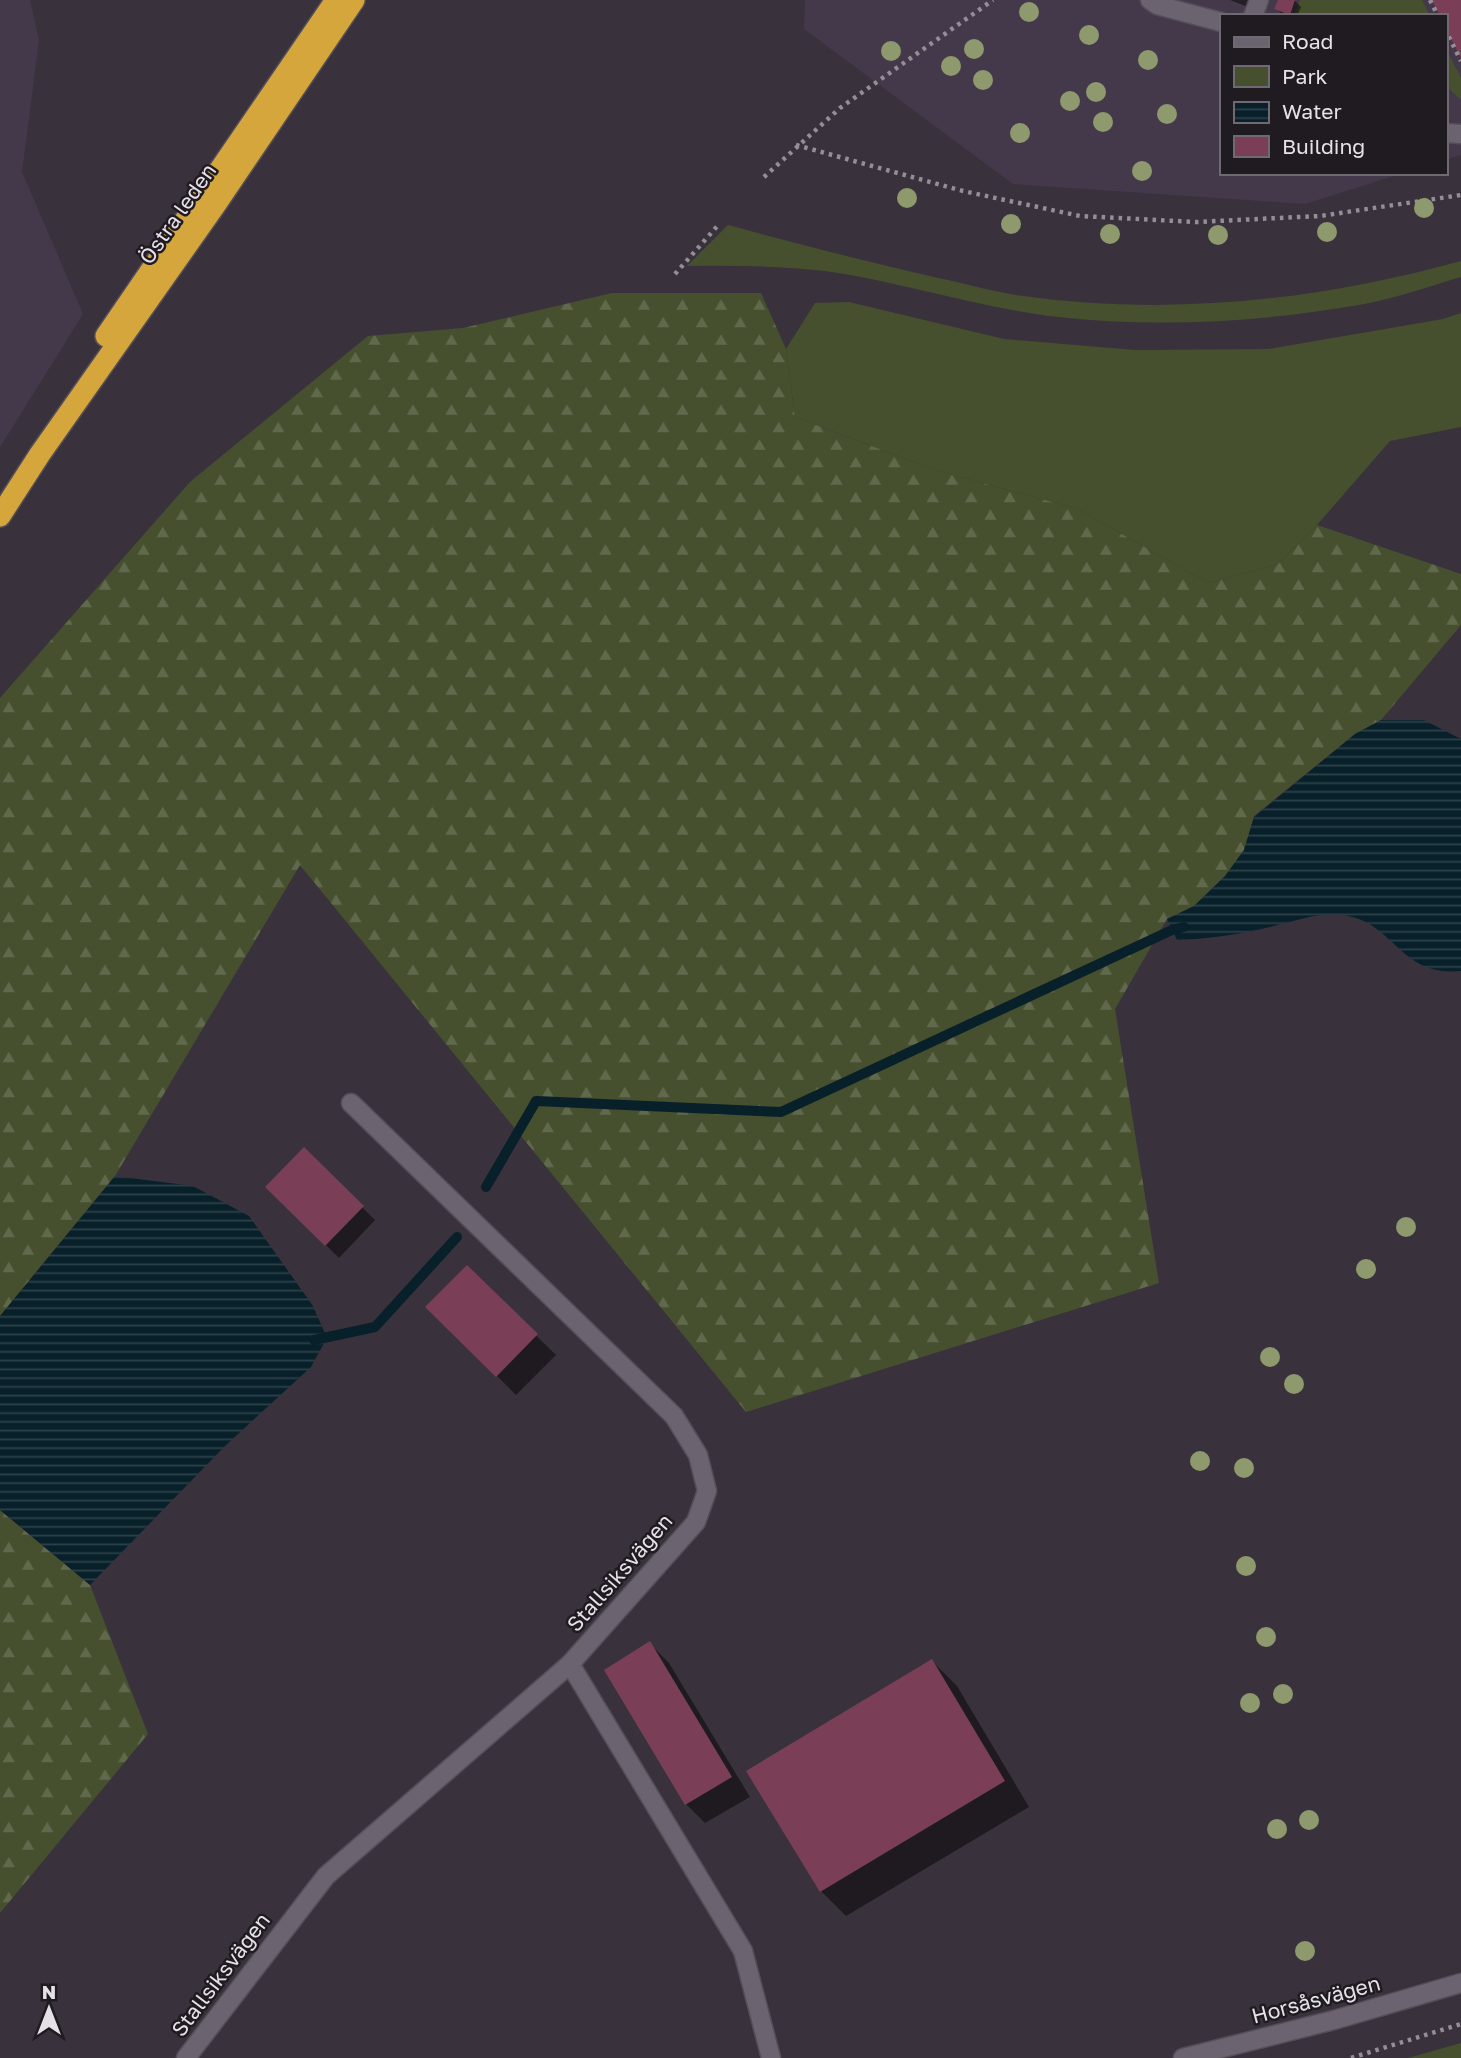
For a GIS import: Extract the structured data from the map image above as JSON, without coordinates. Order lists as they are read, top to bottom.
{
  "streets": {
    "highway": ["Östra leden"],
    "street": ["Stallsiksvägen", "Horsåsvägen"]
  },
  "legend": [
    "Road",
    "Park",
    "Water",
    "Building"
  ],
  "north": "top"
}
